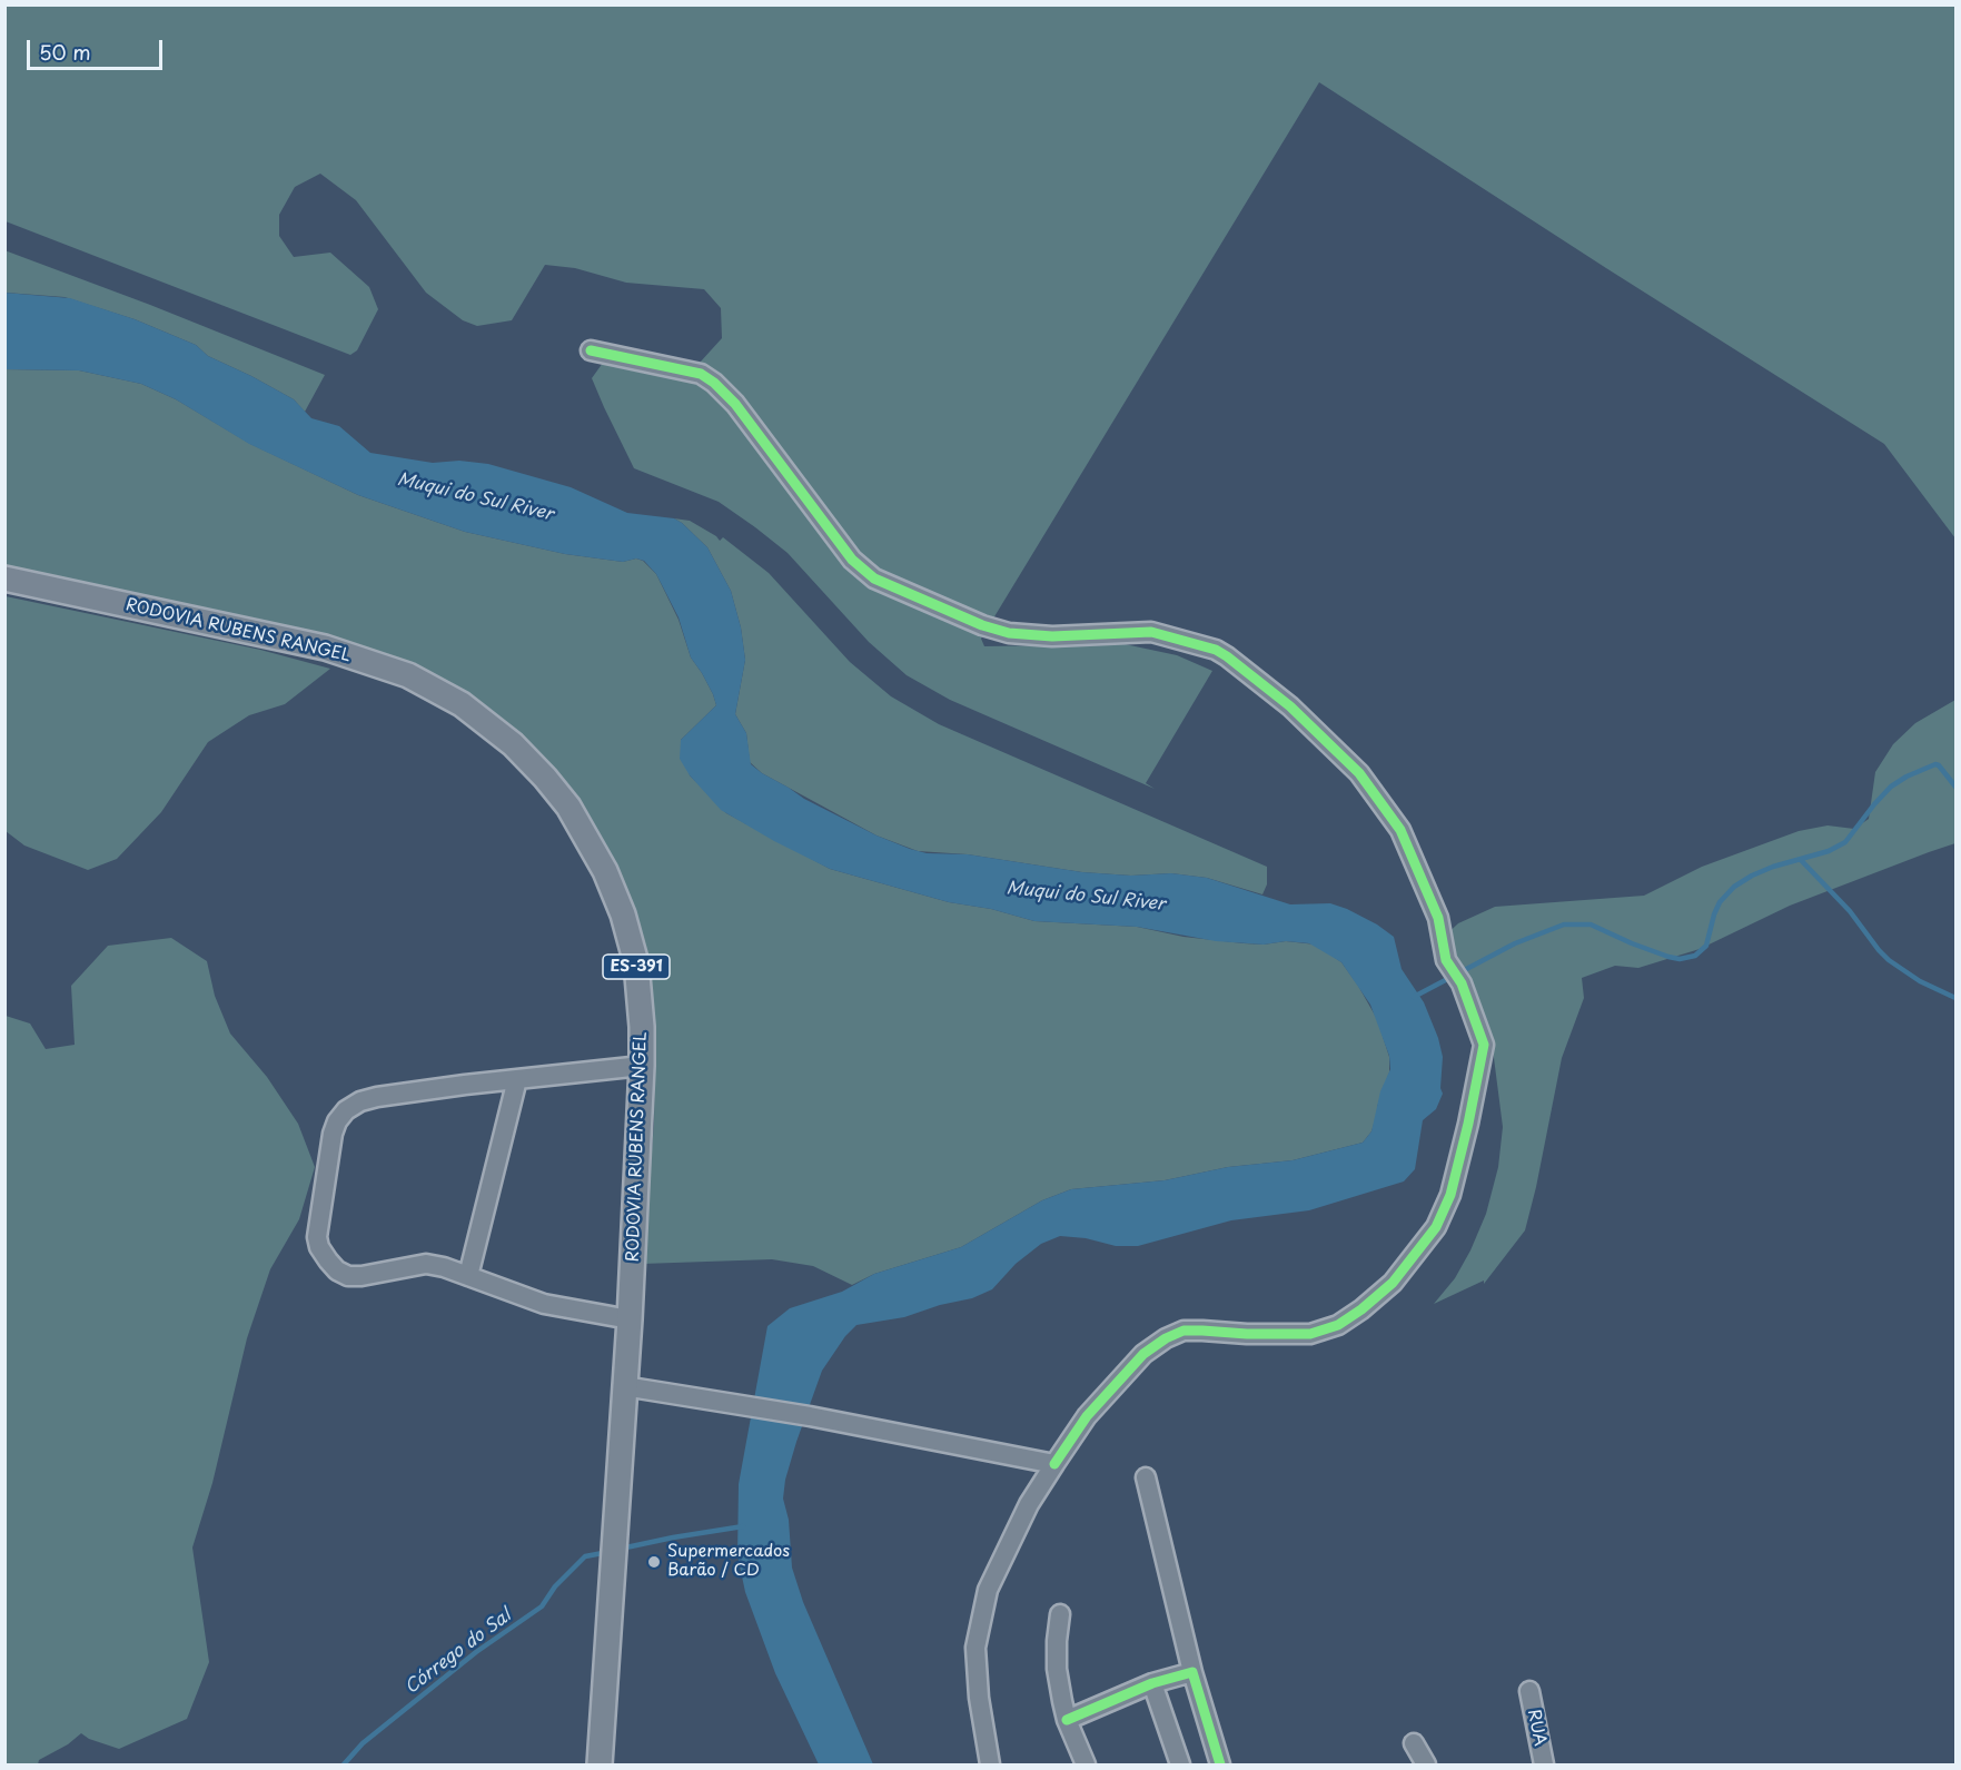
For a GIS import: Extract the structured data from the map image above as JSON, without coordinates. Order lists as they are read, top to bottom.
{
  "streets": {
    "main road": ["RODOVIA RUBENS RANGEL", "ES-391"],
    "street": ["RUA"]
  },
  "water": ["Muqui do Sul River", "Córrego do Sal"],
  "places": ["Supermercados Barão / CD"],
  "scale_bar": "50 m"
}
